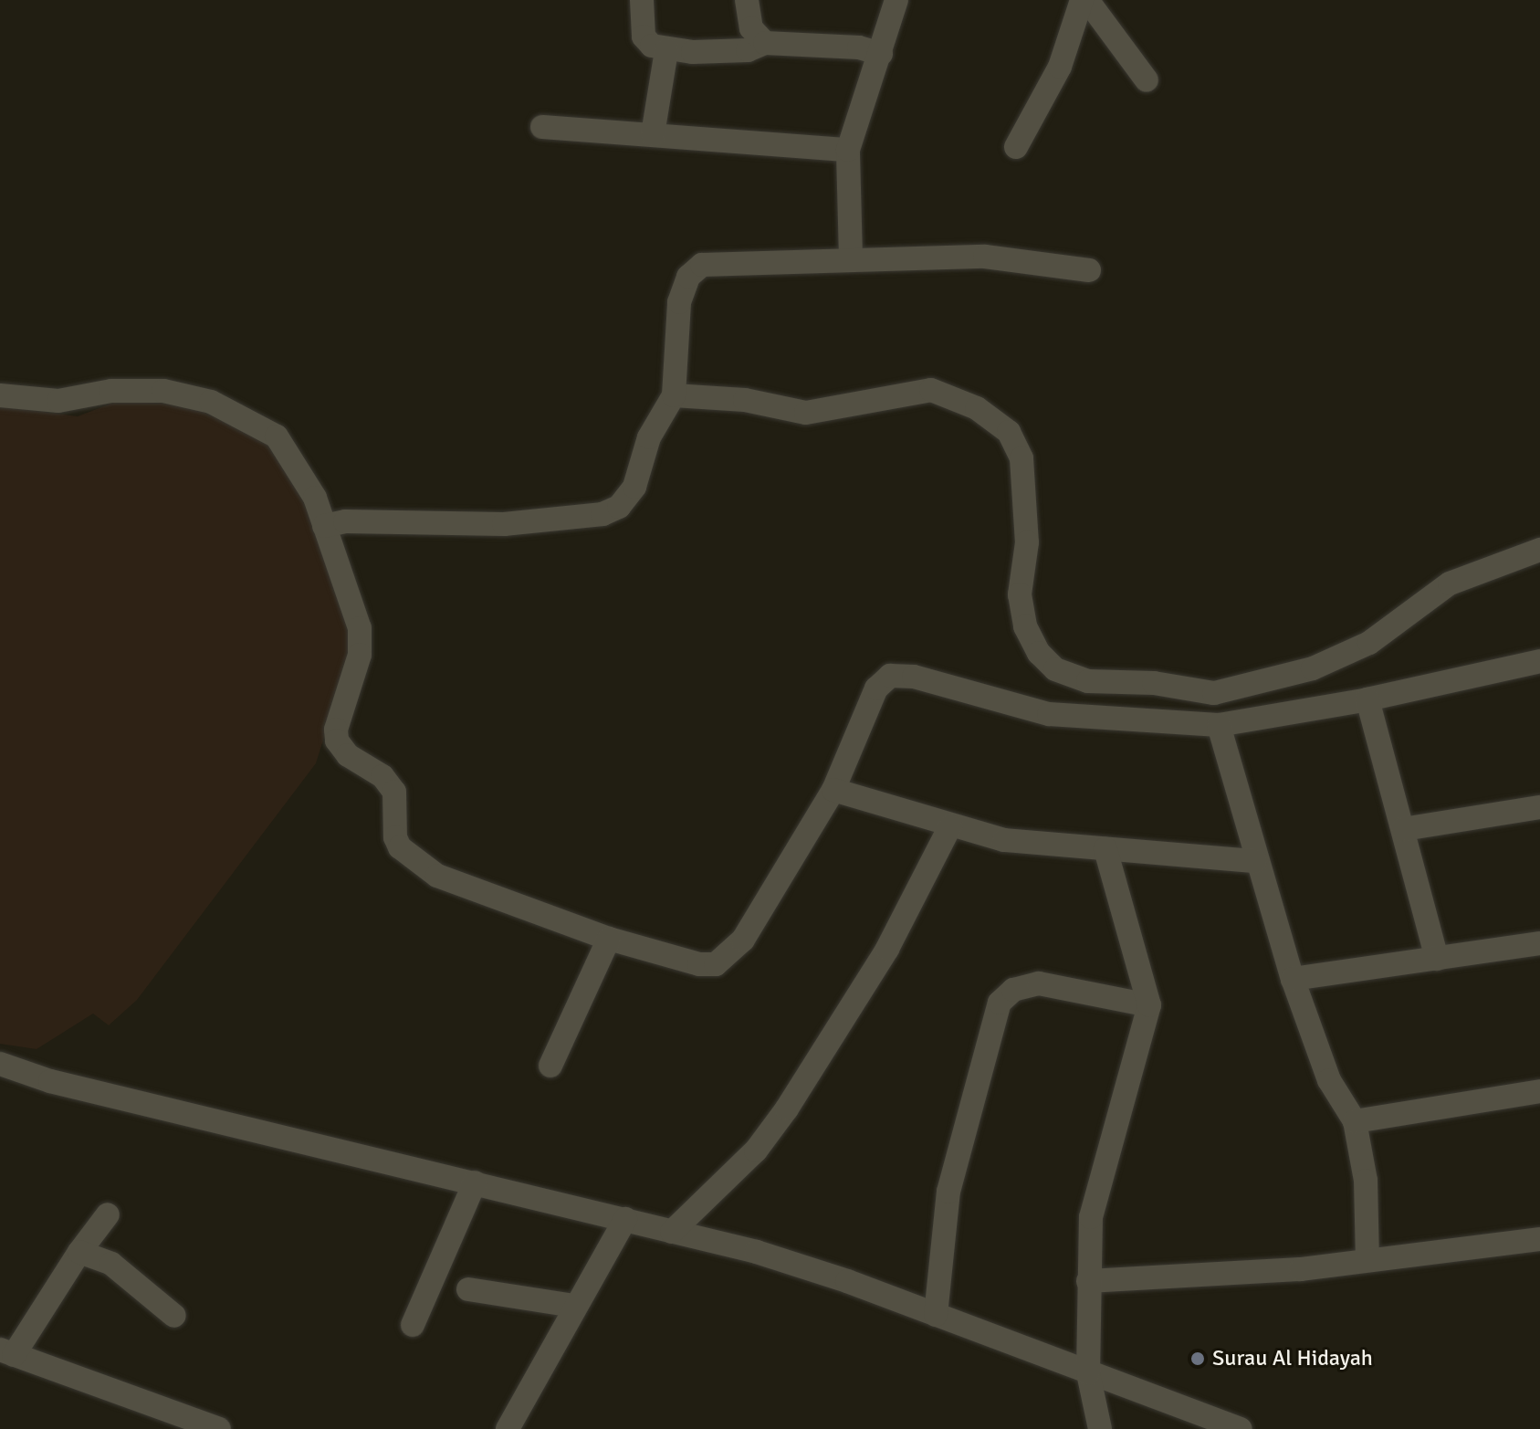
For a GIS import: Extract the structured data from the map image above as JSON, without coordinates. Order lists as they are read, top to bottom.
{
  "places": ["Surau Al Hidayah"]
}
